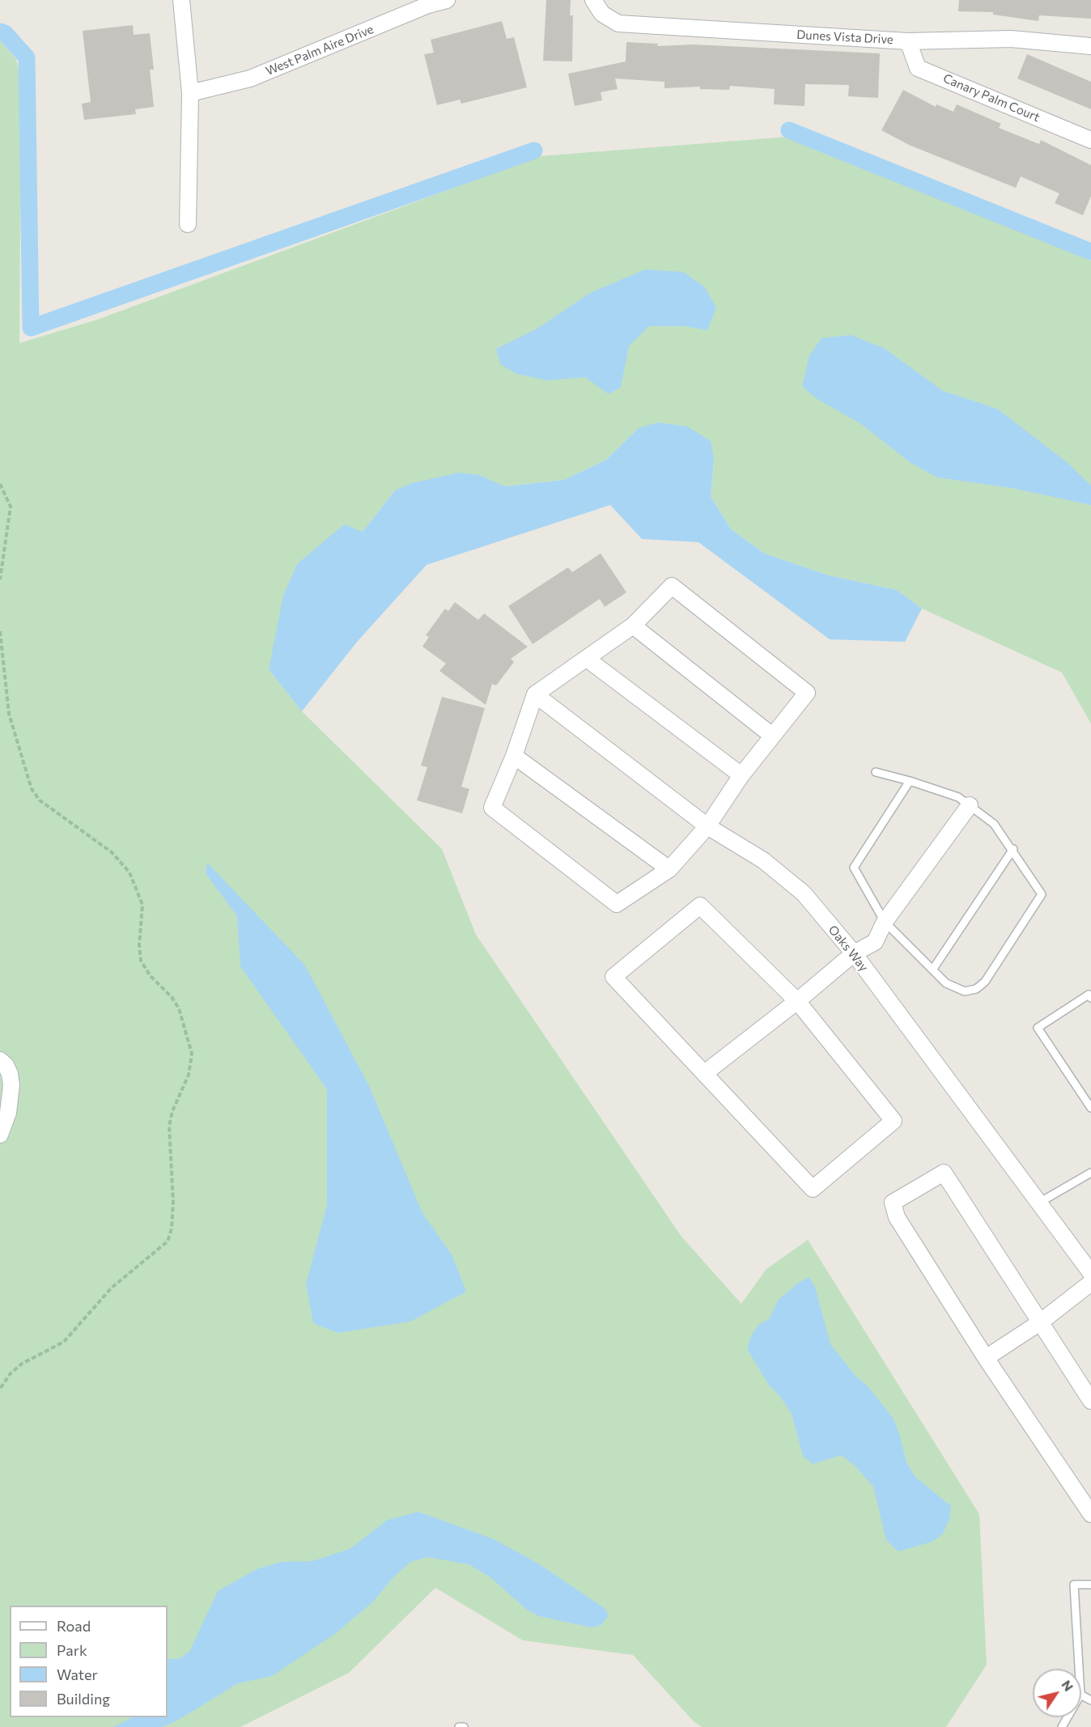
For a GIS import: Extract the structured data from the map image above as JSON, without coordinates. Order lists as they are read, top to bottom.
{
  "streets": {
    "street": [
      "Dunes Vista Drive",
      "West Palm Aire Drive",
      "Canary Palm Court",
      "Oaks Way"
    ]
  },
  "crossings": [
    ["Dunes Vista Drive", "Canary Palm Court"]
  ],
  "legend": [
    "Road",
    "Park",
    "Water",
    "Building"
  ],
  "north": "top right"
}
